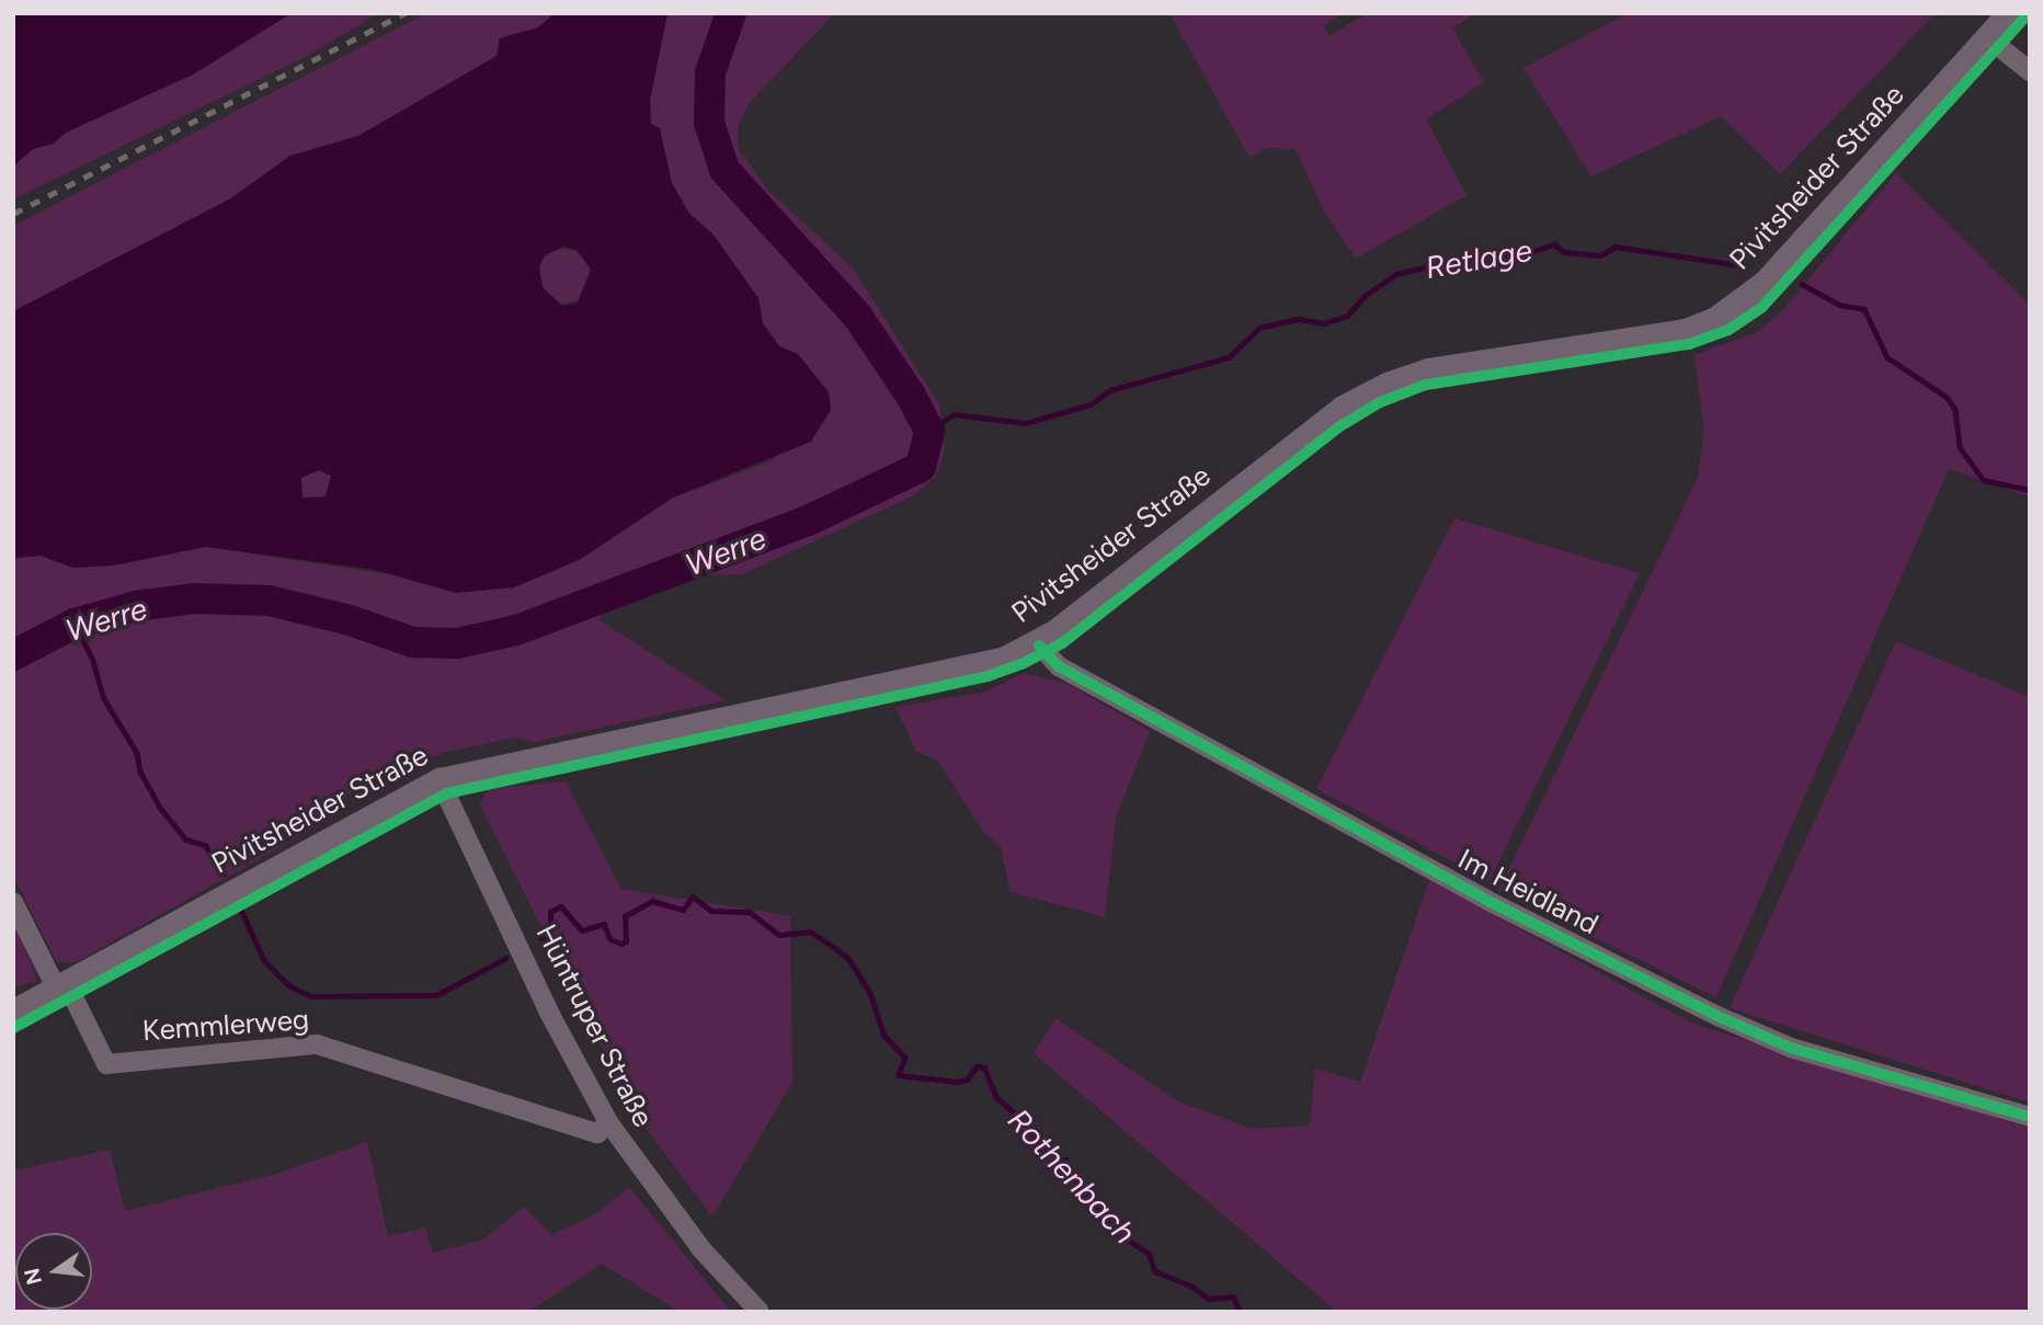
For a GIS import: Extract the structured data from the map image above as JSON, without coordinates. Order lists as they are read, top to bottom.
{
  "streets": {
    "main road": ["Pivitsheider Straße"],
    "street": ["Im Heidland", "Kemmlerweg", "Hüntruper Straße"]
  },
  "crossings": [
    ["Pivitsheider Straße", "Im Heidland"],
    ["Pivitsheider Straße", "Kemmlerweg"],
    ["Pivitsheider Straße", "Hüntruper Straße"],
    ["Kemmlerweg", "Hüntruper Straße"]
  ],
  "water": ["Retlage", "Werre", "Rothenbach"],
  "north": "left"
}
